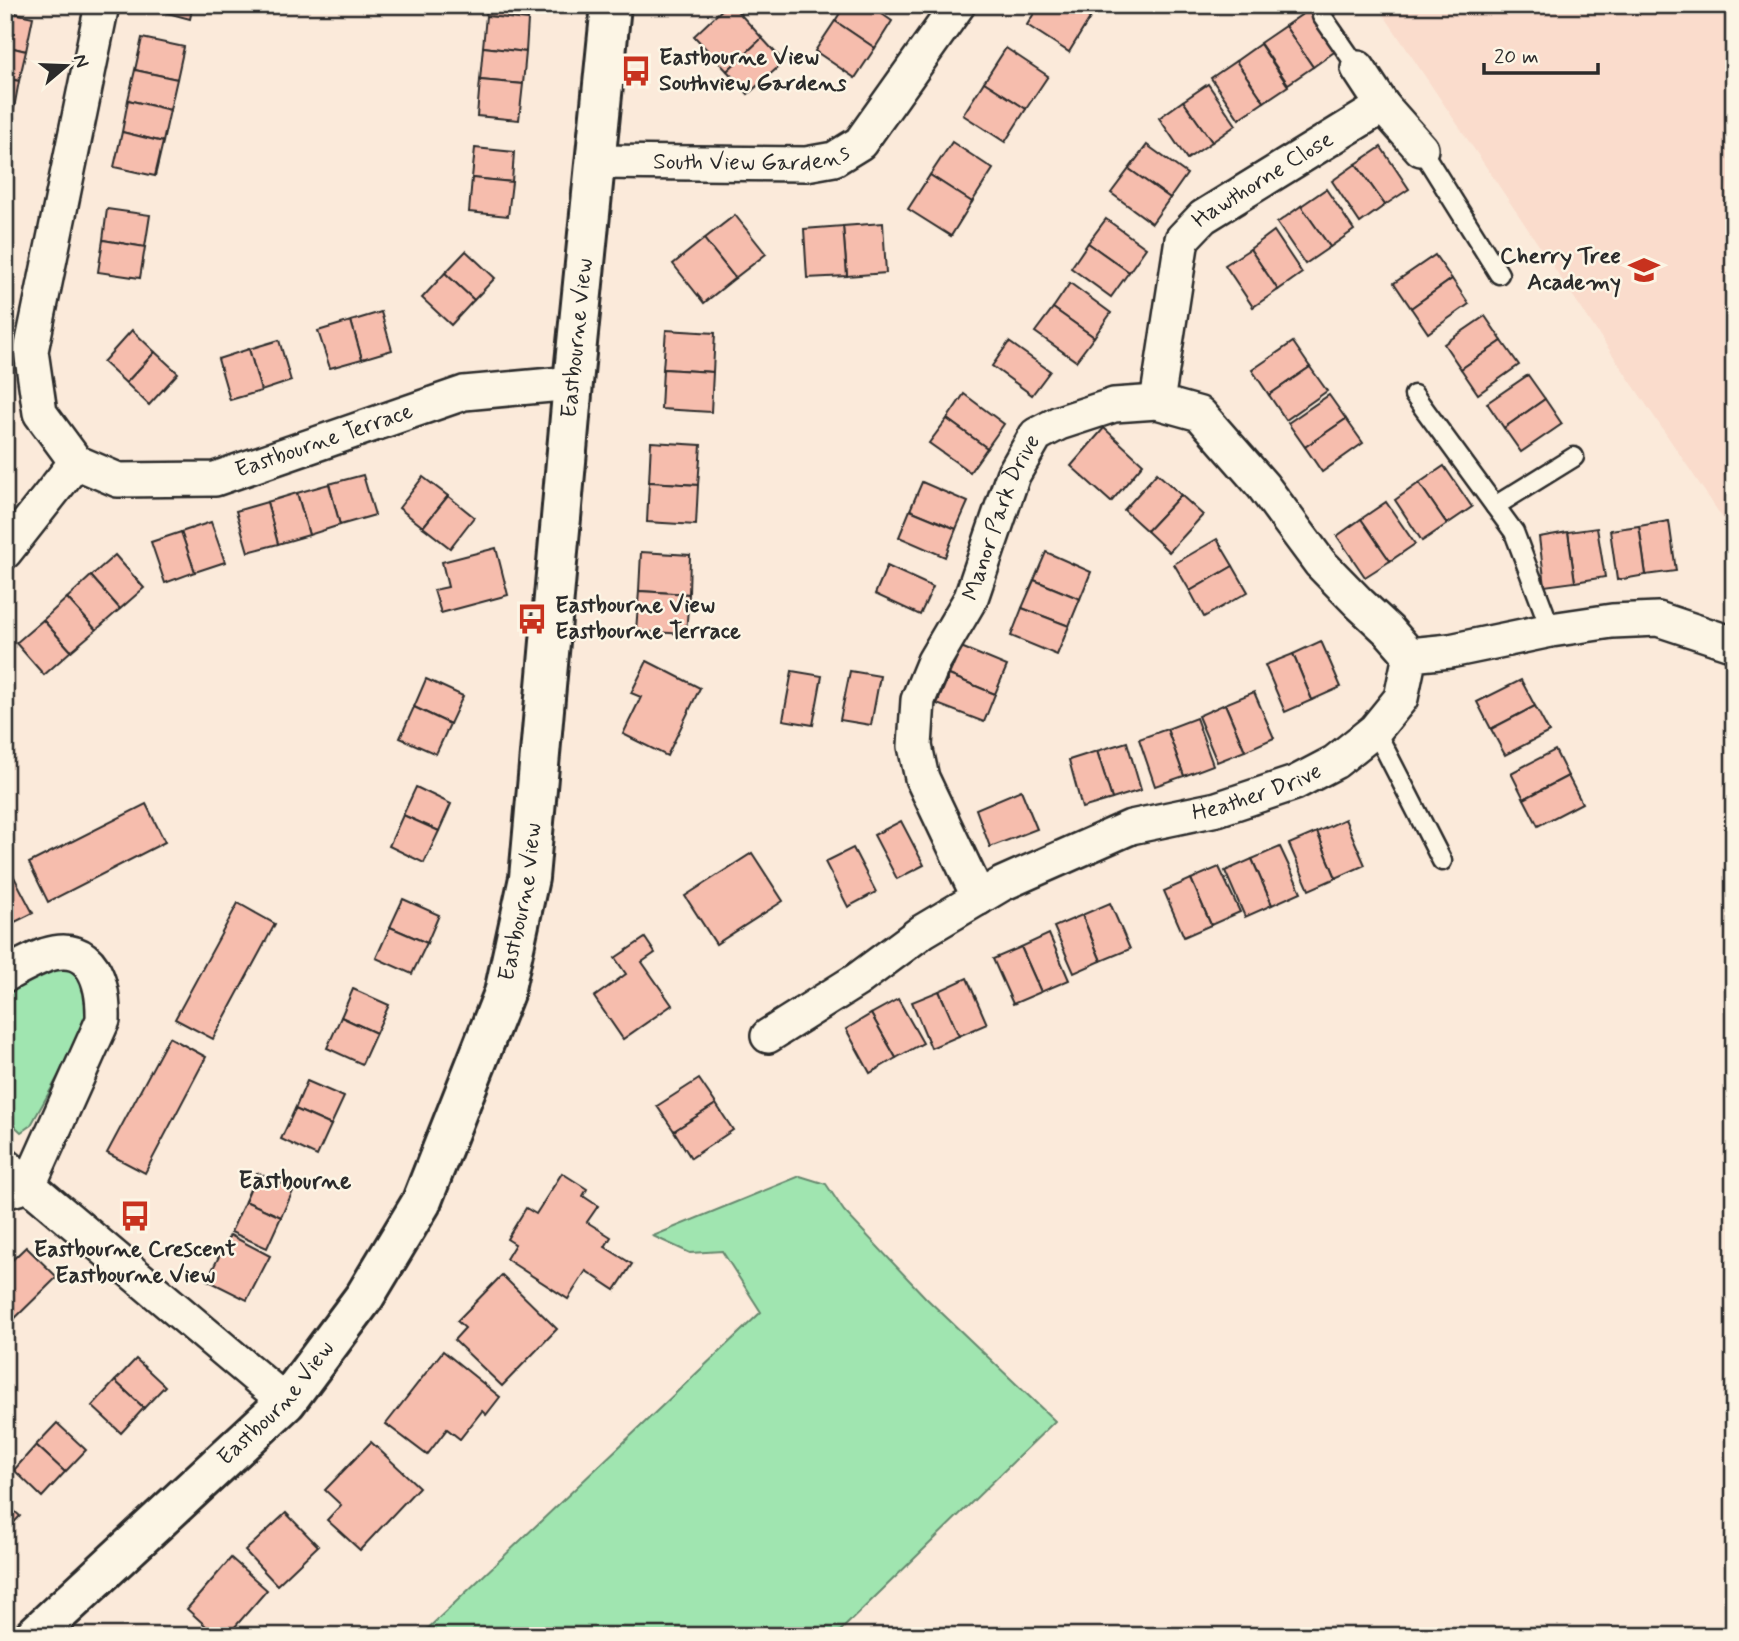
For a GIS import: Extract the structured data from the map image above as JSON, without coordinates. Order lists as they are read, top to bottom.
{
  "streets": {
    "street": [
      "South View Gardens",
      "Hawthorne Close",
      "Eastbourne View",
      "Eastbourne Terrace",
      "Manor Park Drive",
      "Heather Drive"
    ]
  },
  "crossings": [
    ["South View Gardens", "Eastbourne View"],
    ["Hawthorne Close", "Manor Park Drive"],
    ["Eastbourne View", "Eastbourne Terrace"],
    ["Manor Park Drive", "Heather Drive"]
  ],
  "districts": ["Eastbourne"],
  "places": {
    "bus stop": ["Eastbourne View Southview Gardens", "Eastbourne View Eastbourne Terrace", "Eastbourne Crescent Eastbourne View"],
    "school or university": ["Cherry Tree Academy"]
  },
  "scale_bar": "20 m",
  "north": "right"
}
